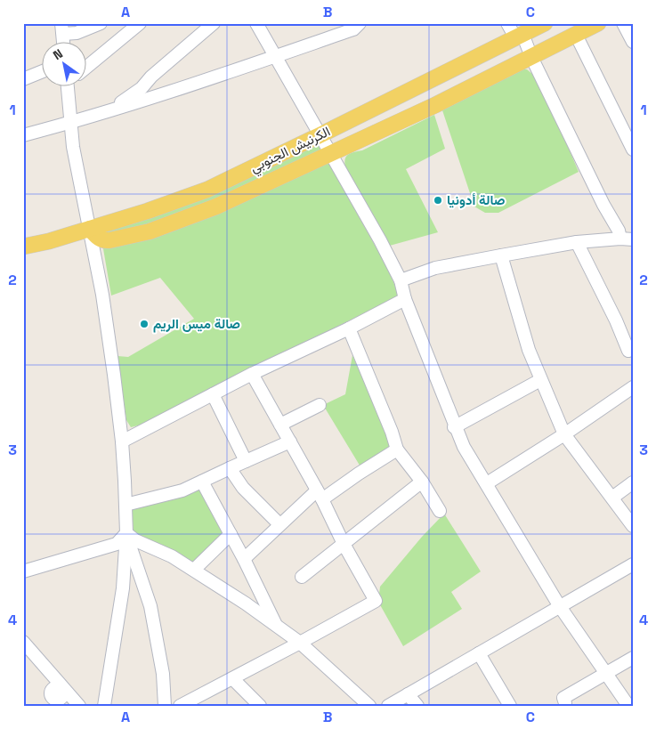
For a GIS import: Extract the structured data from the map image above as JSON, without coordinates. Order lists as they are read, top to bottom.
{
  "streets": {
    "main road": ["الكرنيش الجنوبي"]
  },
  "places": ["صالة أدونيا", "صالة ميس الريم"],
  "north": "top left",
  "grid": {
    "columns": ["A", "B", "C"],
    "rows": [
      "1",
      "2",
      "3",
      "4"
    ]
  }
}
